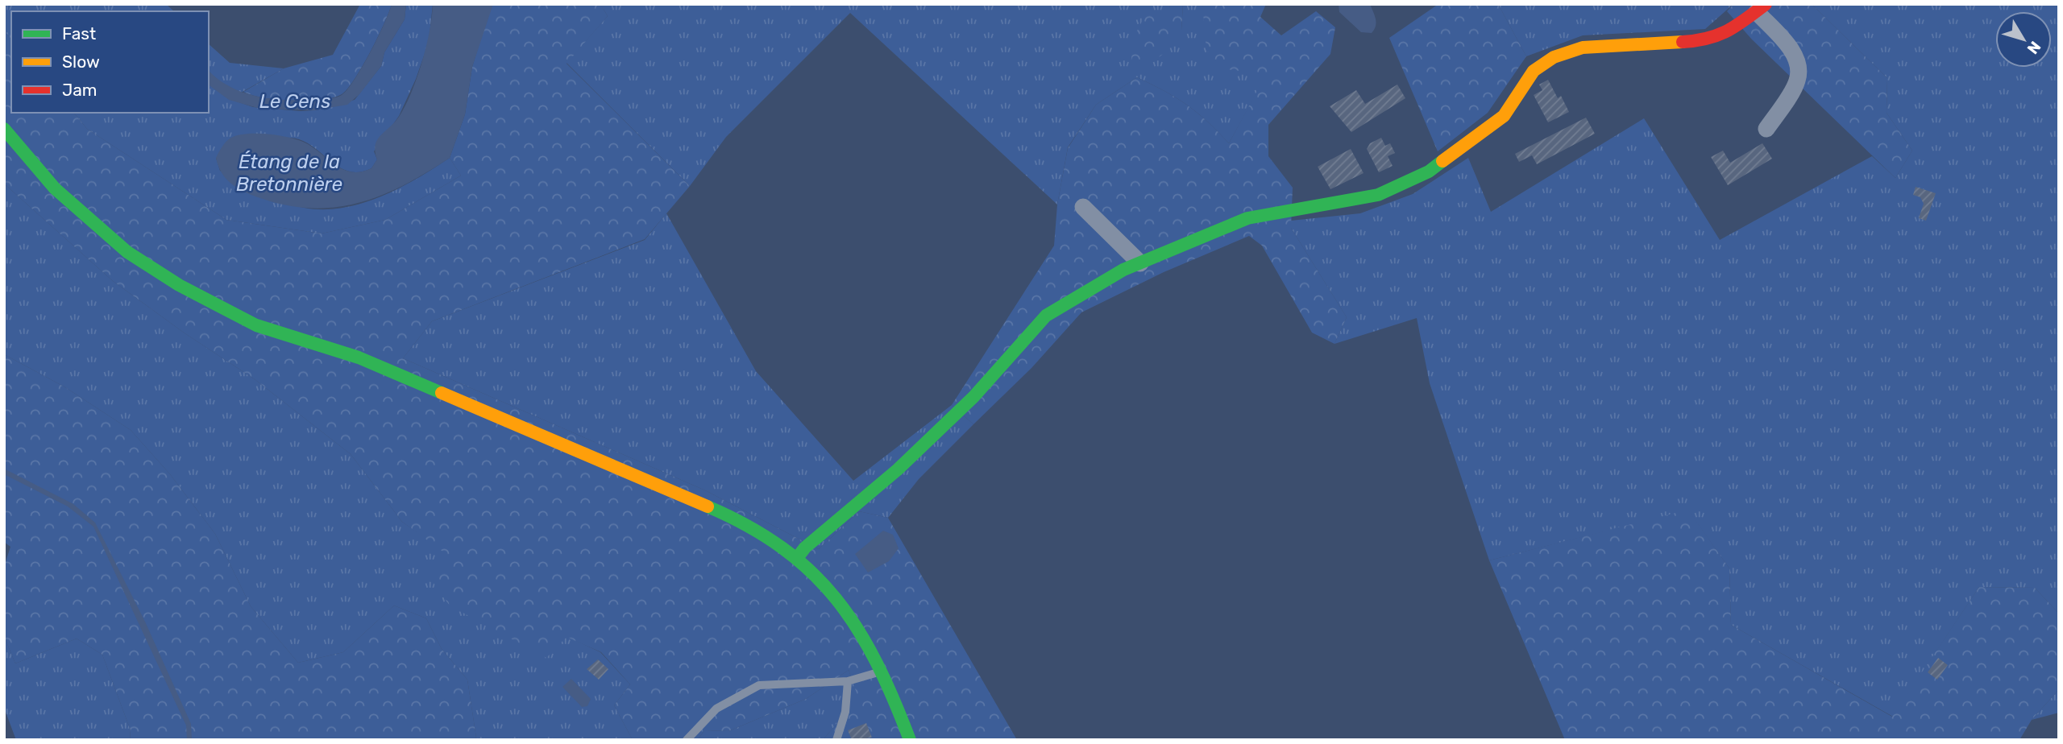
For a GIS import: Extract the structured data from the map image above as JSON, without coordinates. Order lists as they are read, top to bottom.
{
  "water": ["Le Cens", "Étang de la Bretonnière"],
  "legend": ["Fast", "Slow", "Jam"],
  "north": "bottom right"
}
